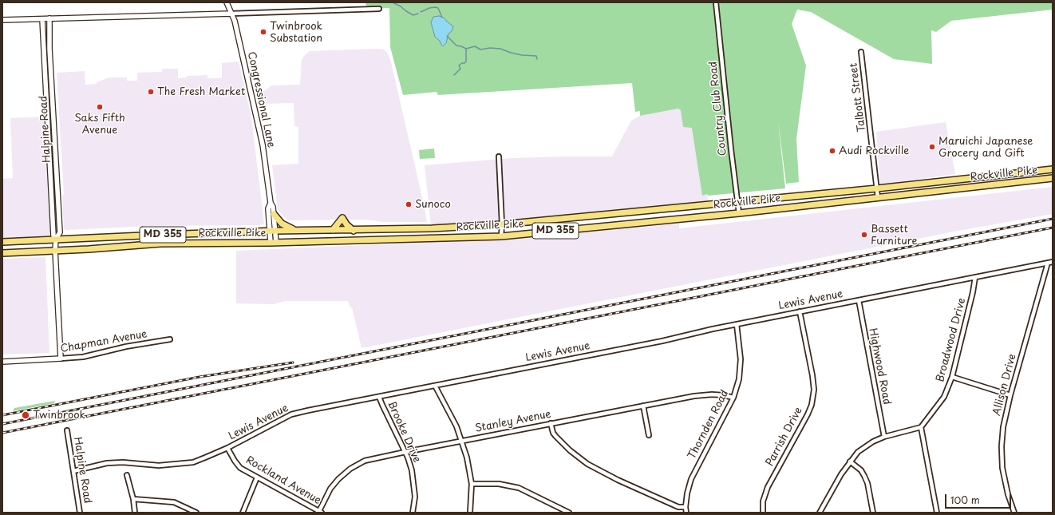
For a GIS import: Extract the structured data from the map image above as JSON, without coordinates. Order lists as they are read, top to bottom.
{
  "streets": {
    "main road": ["Rockville Pike", "MD 355"],
    "street": [
      "Talbott Street",
      "Congressional Lane",
      "Country Club Road",
      "Halpine Road",
      "Lewis Avenue",
      "Broadwood Drive",
      "Chapman Avenue",
      "Highwood Road",
      "Allison Drive",
      "Stanley Avenue",
      "Thornden Road",
      "Brooke Drive",
      "Parrish Drive",
      "Rockland Avenue"
    ]
  },
  "crossings": [
    ["Talbott Street", "Rockville Pike"],
    ["Congressional Lane", "Rockville Pike"],
    ["Country Club Road", "Rockville Pike"],
    ["Halpine Road", "Rockville Pike"],
    ["Halpine Road", "Lewis Avenue"],
    ["Halpine Road", "Chapman Avenue"],
    ["Lewis Avenue", "Broadwood Drive"],
    ["Lewis Avenue", "Highwood Road"],
    ["Lewis Avenue", "Allison Drive"],
    ["Lewis Avenue", "Thornden Road"],
    ["Lewis Avenue", "Brooke Drive"],
    ["Lewis Avenue", "Parrish Drive"],
    ["Lewis Avenue", "Rockland Avenue"],
    ["Stanley Avenue", "Thornden Road"],
    ["Stanley Avenue", "Brooke Drive"],
    ["Stanley Avenue", "Rockland Avenue"]
  ],
  "places": [
    "Twinbrook Substation",
    "The Fresh Market",
    "Saks Fifth Avenue",
    "Maruichi Japanese Grocery and Gift",
    "Audi Rockville",
    "Sunoco",
    "Bassett Furniture",
    "Twinbrook"
  ],
  "scale_bar": "100 m"
}
